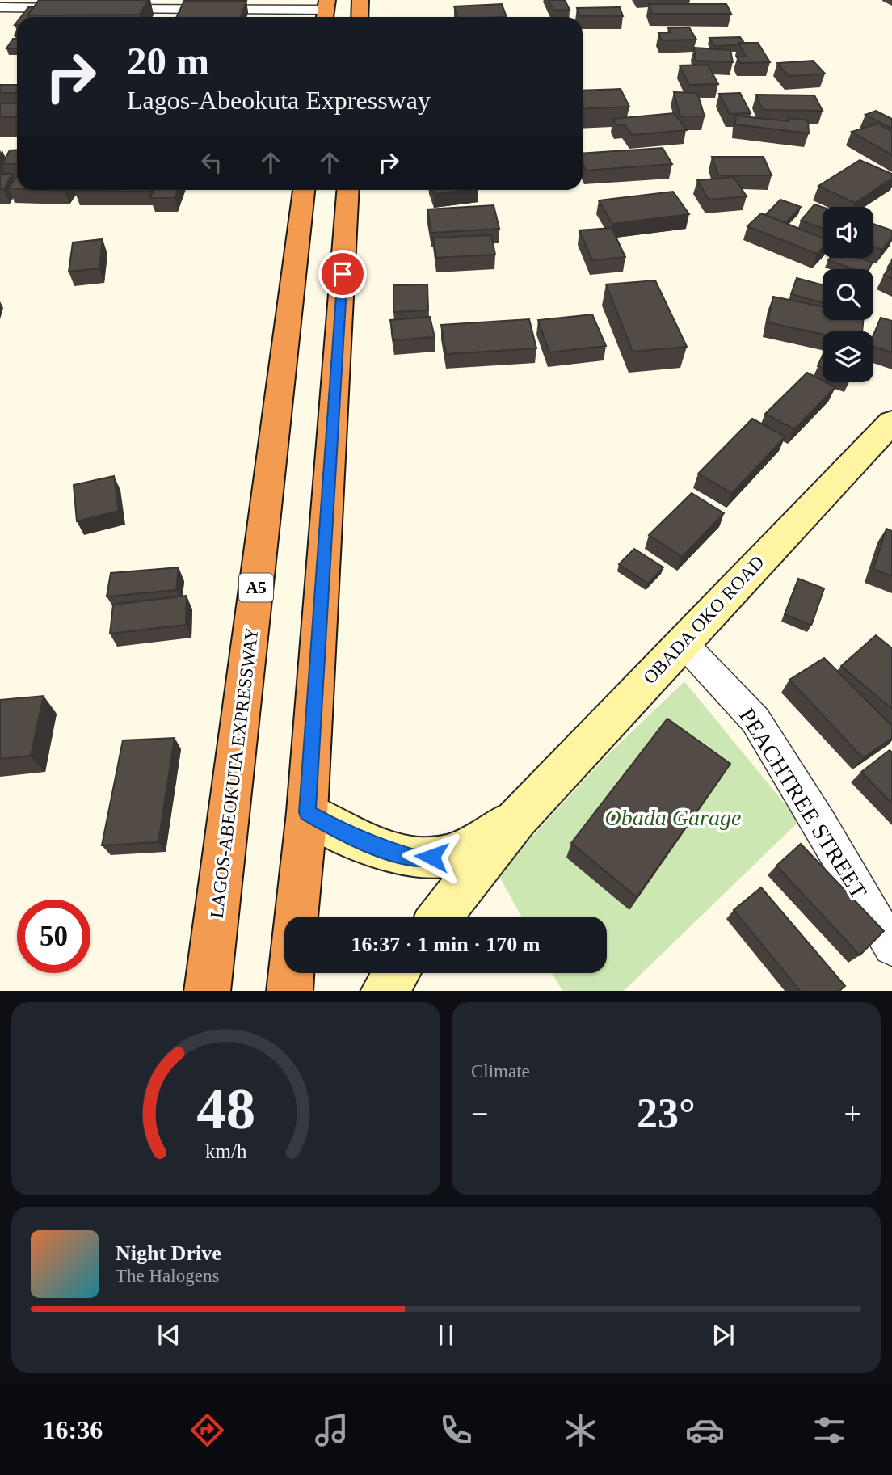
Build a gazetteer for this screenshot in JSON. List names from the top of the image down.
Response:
{
  "streets": {
    "highway": ["A5", "LAGOS-ABEOKUTA EXPRESSWAY"],
    "main road": ["OBADA OKO ROAD"],
    "street": ["PEACHTREE STREET"]
  },
  "crossings": [
    ["OBADA OKO ROAD", "PEACHTREE STREET"]
  ],
  "parks": ["Obada Garage"],
  "page": {
    "turn": ["20 m", "Lagos-Abeokuta Expressway"],
    "limit": "50",
    "trip": "16:37 · 1 min · 170 m",
    "tile": "Climate",
    "heat": ["−", "23°", "+"],
    "song": ["Night Drive", "The Halogens"],
    "tabs": "16:36",
    "gauge": ["48", "km/h"]
  }
}
